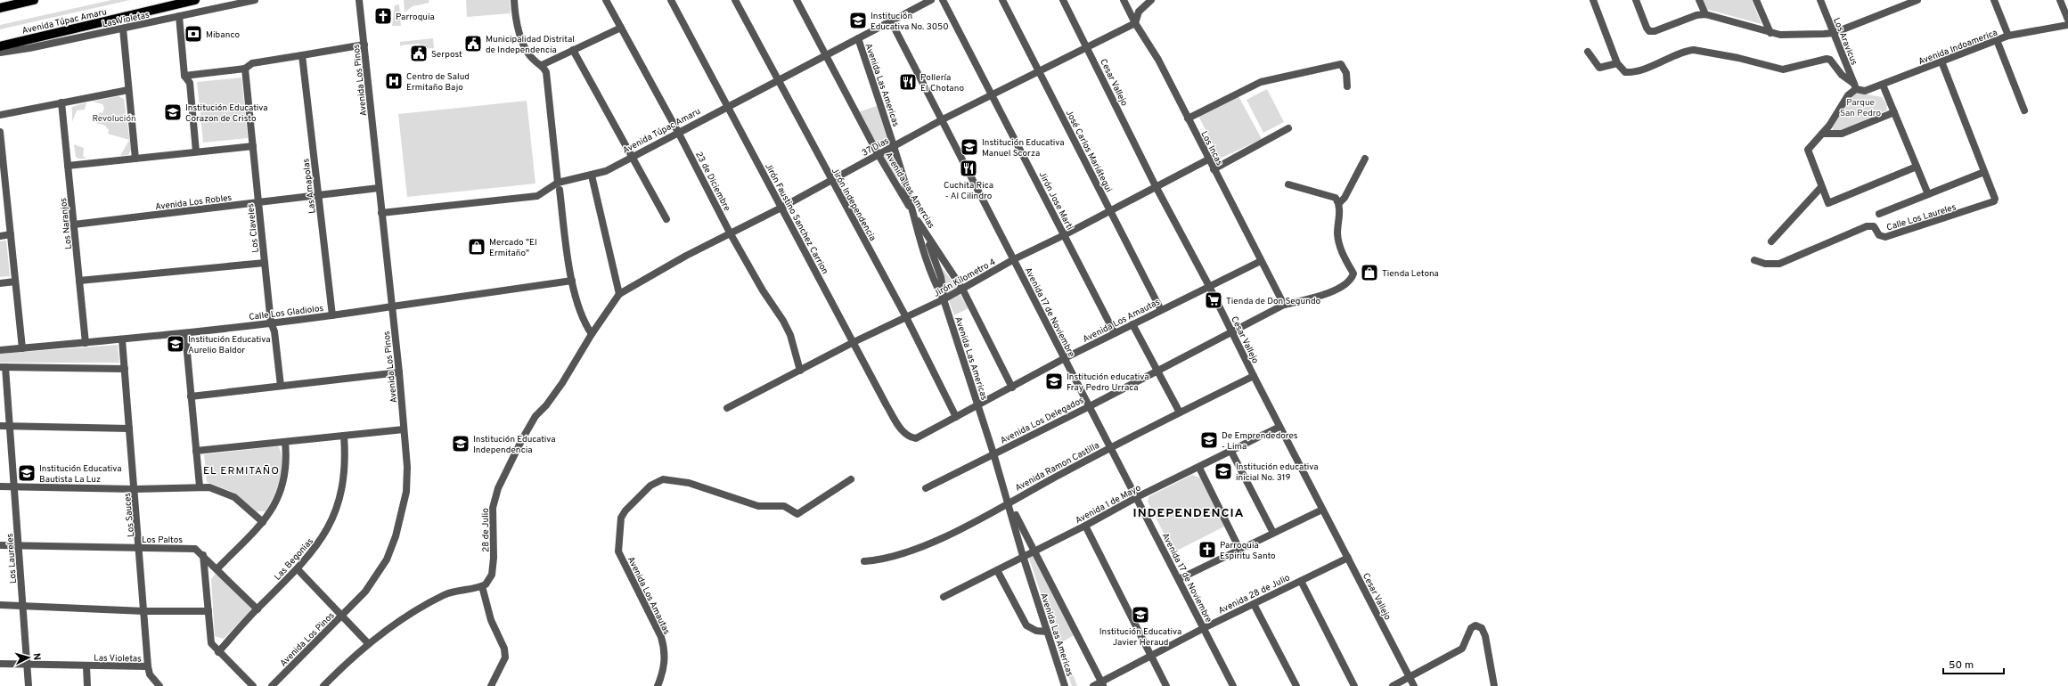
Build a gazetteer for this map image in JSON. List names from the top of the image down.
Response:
{
  "streets": {
    "main road": ["Avenida Túpac Amaru"],
    "street": [
      "Las Violetas",
      "Los Aravicus",
      "Avenida Indoamerica",
      "Avenida Los Pinos",
      "Cesar Vallejo",
      "Avenida Las Americas",
      "37 Dias",
      "Los Incas",
      "José Carlos Mariátegui",
      "23 de Diciembre",
      "Las Amapolas",
      "Avenida Las Amercias",
      "Jirón Jose Marti",
      "Avenida Los Robles",
      "Jirón Independencia",
      "Calle Los Laureles",
      "Jirón Faustino Sanchez Carrion",
      "Los Naranjos",
      "Los Claveles",
      "Jirón Kilometro 4",
      "Calle Los Gladiolos",
      "Avenida 17 de Noviembre",
      "Avenida Los Amautas",
      "Avenida Los Delegados",
      "Avenida Ramon Castilla",
      "Avenida 1 de Mayo",
      "Los Sauces",
      "28 de Julio",
      "Los Paltos",
      "Los Laureles",
      "Las Begonias",
      "Avenida 28 de Julio"
    ]
  },
  "crossings": [
    ["Las Violetas", "Los Sauces"],
    ["Las Violetas", "Los Laureles"],
    ["Avenida Túpac Amaru", "Avenida Los Pinos"],
    ["Avenida Túpac Amaru", "Avenida Las Americas"],
    ["Avenida Túpac Amaru", "23 de Diciembre"],
    ["Avenida Túpac Amaru", "Avenida Las Amercias"],
    ["Avenida Túpac Amaru", "Jirón Independencia"],
    ["Avenida Túpac Amaru", "Jirón Faustino Sanchez Carrion"],
    ["Avenida Túpac Amaru", "Avenida 17 de Noviembre"],
    ["Los Aravicus", "Avenida Indoamerica"],
    ["Avenida Los Pinos", "Avenida Los Robles"],
    ["Avenida Los Pinos", "Calle Los Gladiolos"],
    ["Cesar Vallejo", "37 Dias"],
    ["Cesar Vallejo", "Jirón Kilometro 4"],
    ["Cesar Vallejo", "Avenida Los Amautas"],
    ["Cesar Vallejo", "Avenida Los Delegados"],
    ["Cesar Vallejo", "Avenida Ramon Castilla"],
    ["Cesar Vallejo", "Avenida 1 de Mayo"],
    ["Cesar Vallejo", "Avenida 28 de Julio"],
    ["Avenida Las Americas", "37 Dias"],
    ["Avenida Las Americas", "Avenida Las Amercias"],
    ["Avenida Las Americas", "Jirón Kilometro 4"],
    ["Avenida Las Americas", "Avenida Los Amautas"],
    ["Avenida Las Americas", "Avenida Los Delegados"],
    ["Avenida Las Americas", "Avenida Ramon Castilla"],
    ["Avenida Las Americas", "Avenida 1 de Mayo"],
    ["37 Dias", "Los Incas"],
    ["37 Dias", "José Carlos Mariátegui"],
    ["37 Dias", "23 de Diciembre"],
    ["37 Dias", "Avenida Las Amercias"],
    ["37 Dias", "Jirón Jose Marti"],
    ["37 Dias", "Jirón Independencia"],
    ["37 Dias", "Jirón Faustino Sanchez Carrion"],
    ["37 Dias", "Avenida 17 de Noviembre"],
    ["37 Dias", "28 de Julio"],
    ["Los Incas", "Jirón Kilometro 4"],
    ["Los Incas", "Avenida Los Amautas"],
    ["Los Incas", "Avenida Los Delegados"],
    ["José Carlos Mariátegui", "Jirón Kilometro 4"],
    ["José Carlos Mariátegui", "Avenida Los Amautas"],
    ["23 de Diciembre", "Jirón Kilometro 4"],
    ["Las Amapolas", "Avenida Los Robles"],
    ["Las Amapolas", "Calle Los Gladiolos"],
    ["Avenida Las Amercias", "Jirón Kilometro 4"],
    ["Avenida Las Amercias", "Avenida Los Amautas"],
    ["Jirón Jose Marti", "Jirón Kilometro 4"],
    ["Jirón Jose Marti", "Avenida Los Amautas"],
    ["Avenida Los Robles", "Los Naranjos"],
    ["Avenida Los Robles", "Los Claveles"],
    ["Jirón Independencia", "Jirón Kilometro 4"],
    ["Jirón Independencia", "Avenida Los Amautas"],
    ["Jirón Faustino Sanchez Carrion", "Jirón Kilometro 4"],
    ["Jirón Faustino Sanchez Carrion", "Avenida Los Amautas"],
    ["Los Naranjos", "Calle Los Gladiolos"],
    ["Los Claveles", "Calle Los Gladiolos"],
    ["Jirón Kilometro 4", "Avenida 17 de Noviembre"],
    ["Calle Los Gladiolos", "Los Sauces"],
    ["Avenida 17 de Noviembre", "Avenida Los Amautas"],
    ["Avenida 17 de Noviembre", "Avenida Los Delegados"],
    ["Avenida 17 de Noviembre", "Avenida Ramon Castilla"],
    ["Avenida 17 de Noviembre", "Avenida 1 de Mayo"],
    ["Avenida 17 de Noviembre", "Avenida 28 de Julio"],
    ["Los Sauces", "Los Paltos"],
    ["Los Paltos", "Los Laureles"],
    ["Los Paltos", "Las Begonias"]
  ],
  "districts": ["EL ERMITAÑO", "INDEPENDENCIA"],
  "parks": ["Parque San Pedro", "Revolución"],
  "places": {
    "church": ["Parroquia", "Parroquia Espiritu Santo"],
    "school or university": [
      "Institución Educativa No. 3050",
      "Institución Educativa Corazon de Cristo",
      "Institución Educativa Manuel Scorza",
      "Institución Educativa Aurelio Baldor",
      "Institución educativa Fray Pedro Urraca",
      "De Emprendedores - Lima",
      "Institución Educativa Independencia",
      "Institución educativa inicial No. 319",
      "Institución Educativa Bautista La Luz",
      "Institución Educativa Javier Heraud"
    ],
    "bank": ["Mibanco"],
    "public building": ["Municipalidad Distrital de Independencia", "Serpost"],
    "hospital": ["Centro de Salud Ermitaño Bajo"],
    "restaurant": ["Pollería El Chotano", "Cuchita Rica - Al Cilindro"],
    "shop": ["Mercado \"El Ermitaño\"", "Tienda Letona"],
    "supermarket": ["Tienda de Don Segundo"]
  },
  "scale_bar": "50 m",
  "north": "right"
}
